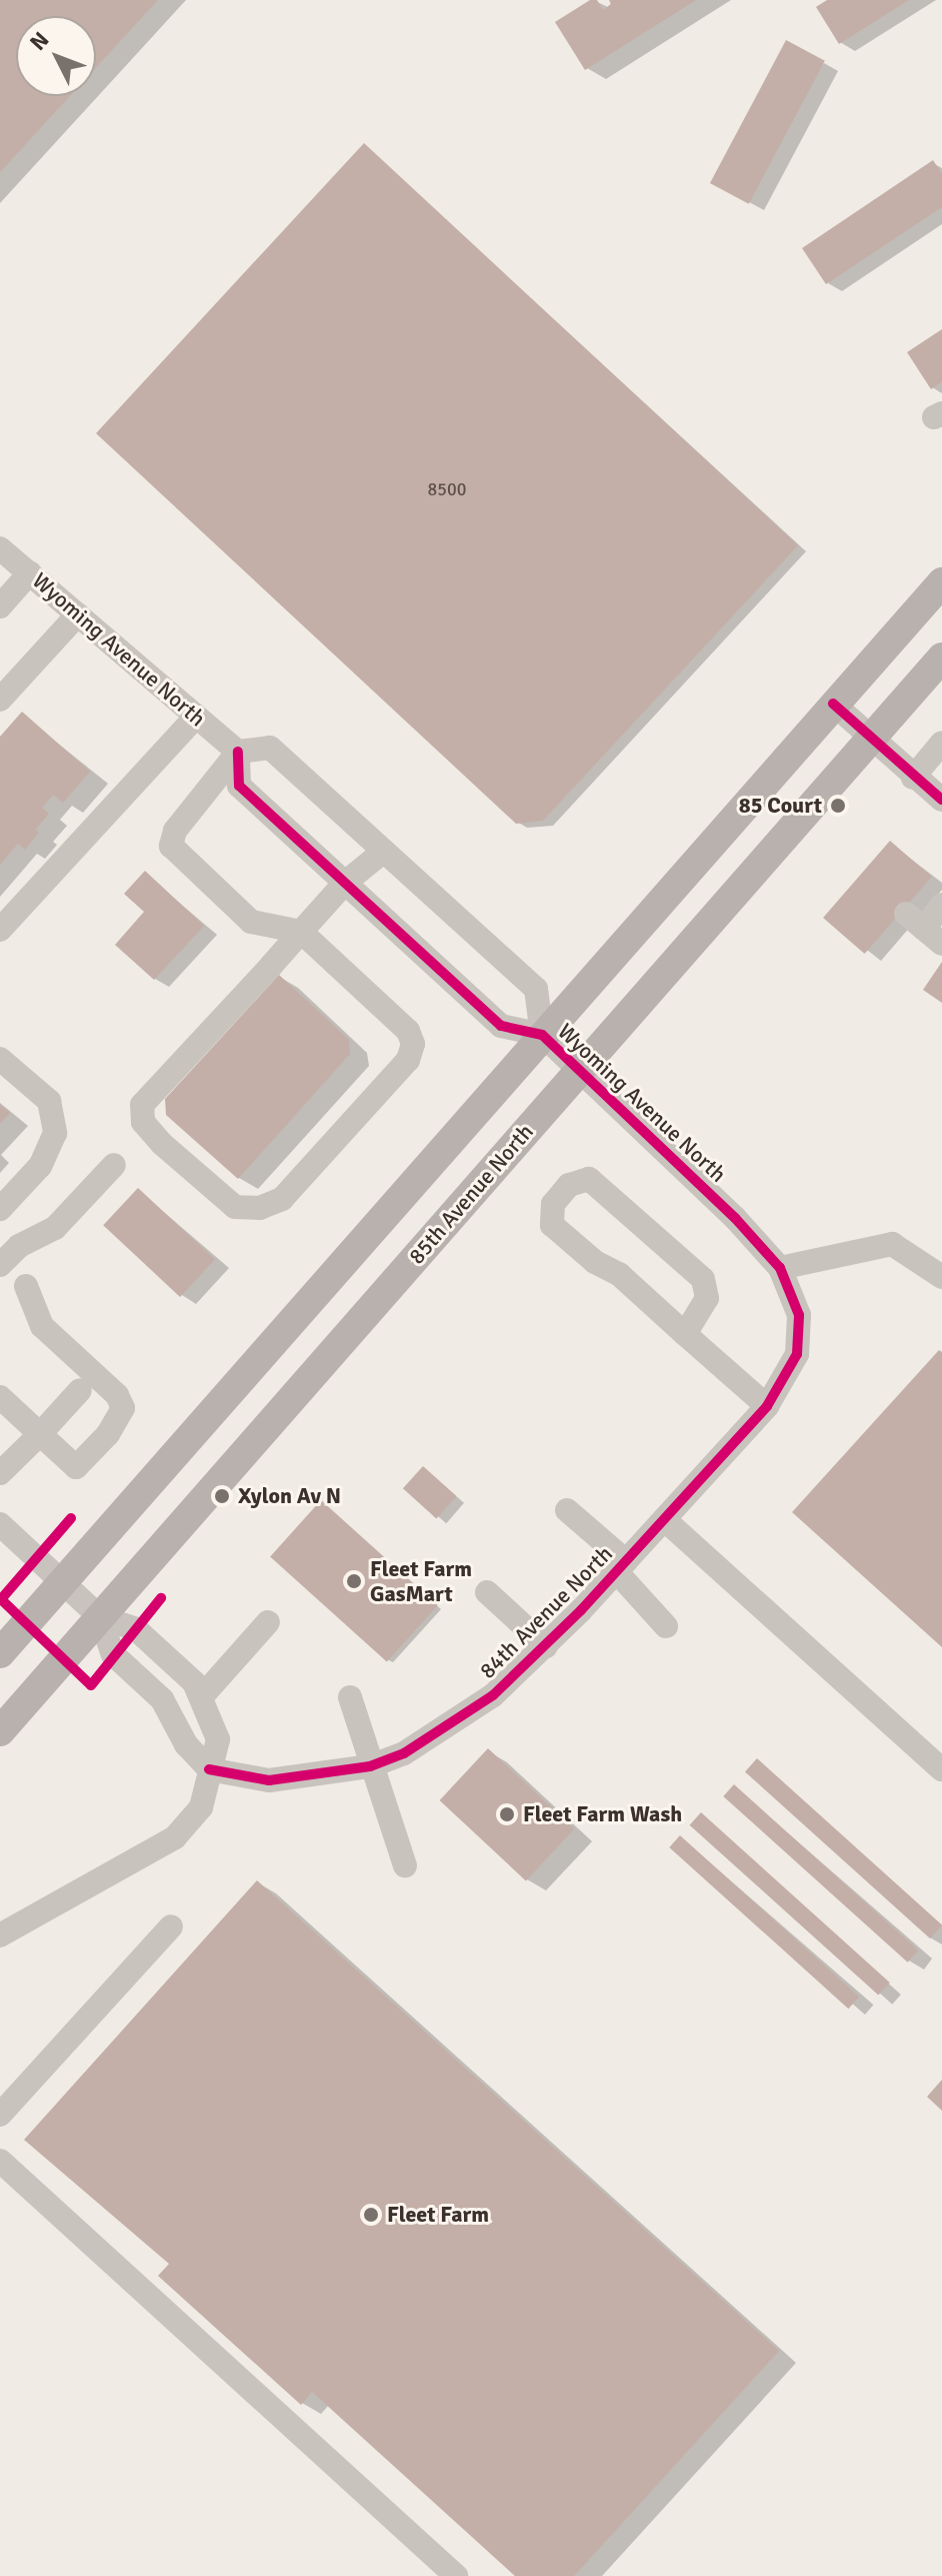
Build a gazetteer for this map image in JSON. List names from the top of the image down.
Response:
{
  "streets": {
    "main road": ["85th Avenue North"],
    "street": ["Wyoming Avenue North", "84th Avenue North"]
  },
  "crossings": [
    ["Wyoming Avenue North", "85th Avenue North"],
    ["Wyoming Avenue North", "84th Avenue North"]
  ],
  "places": [
    "85 Court",
    "Xylon Av N",
    "Fleet Farm GasMart",
    "Fleet Farm Wash",
    "Fleet Farm"
  ],
  "house_numbers": ["8500"],
  "north": "top left"
}
